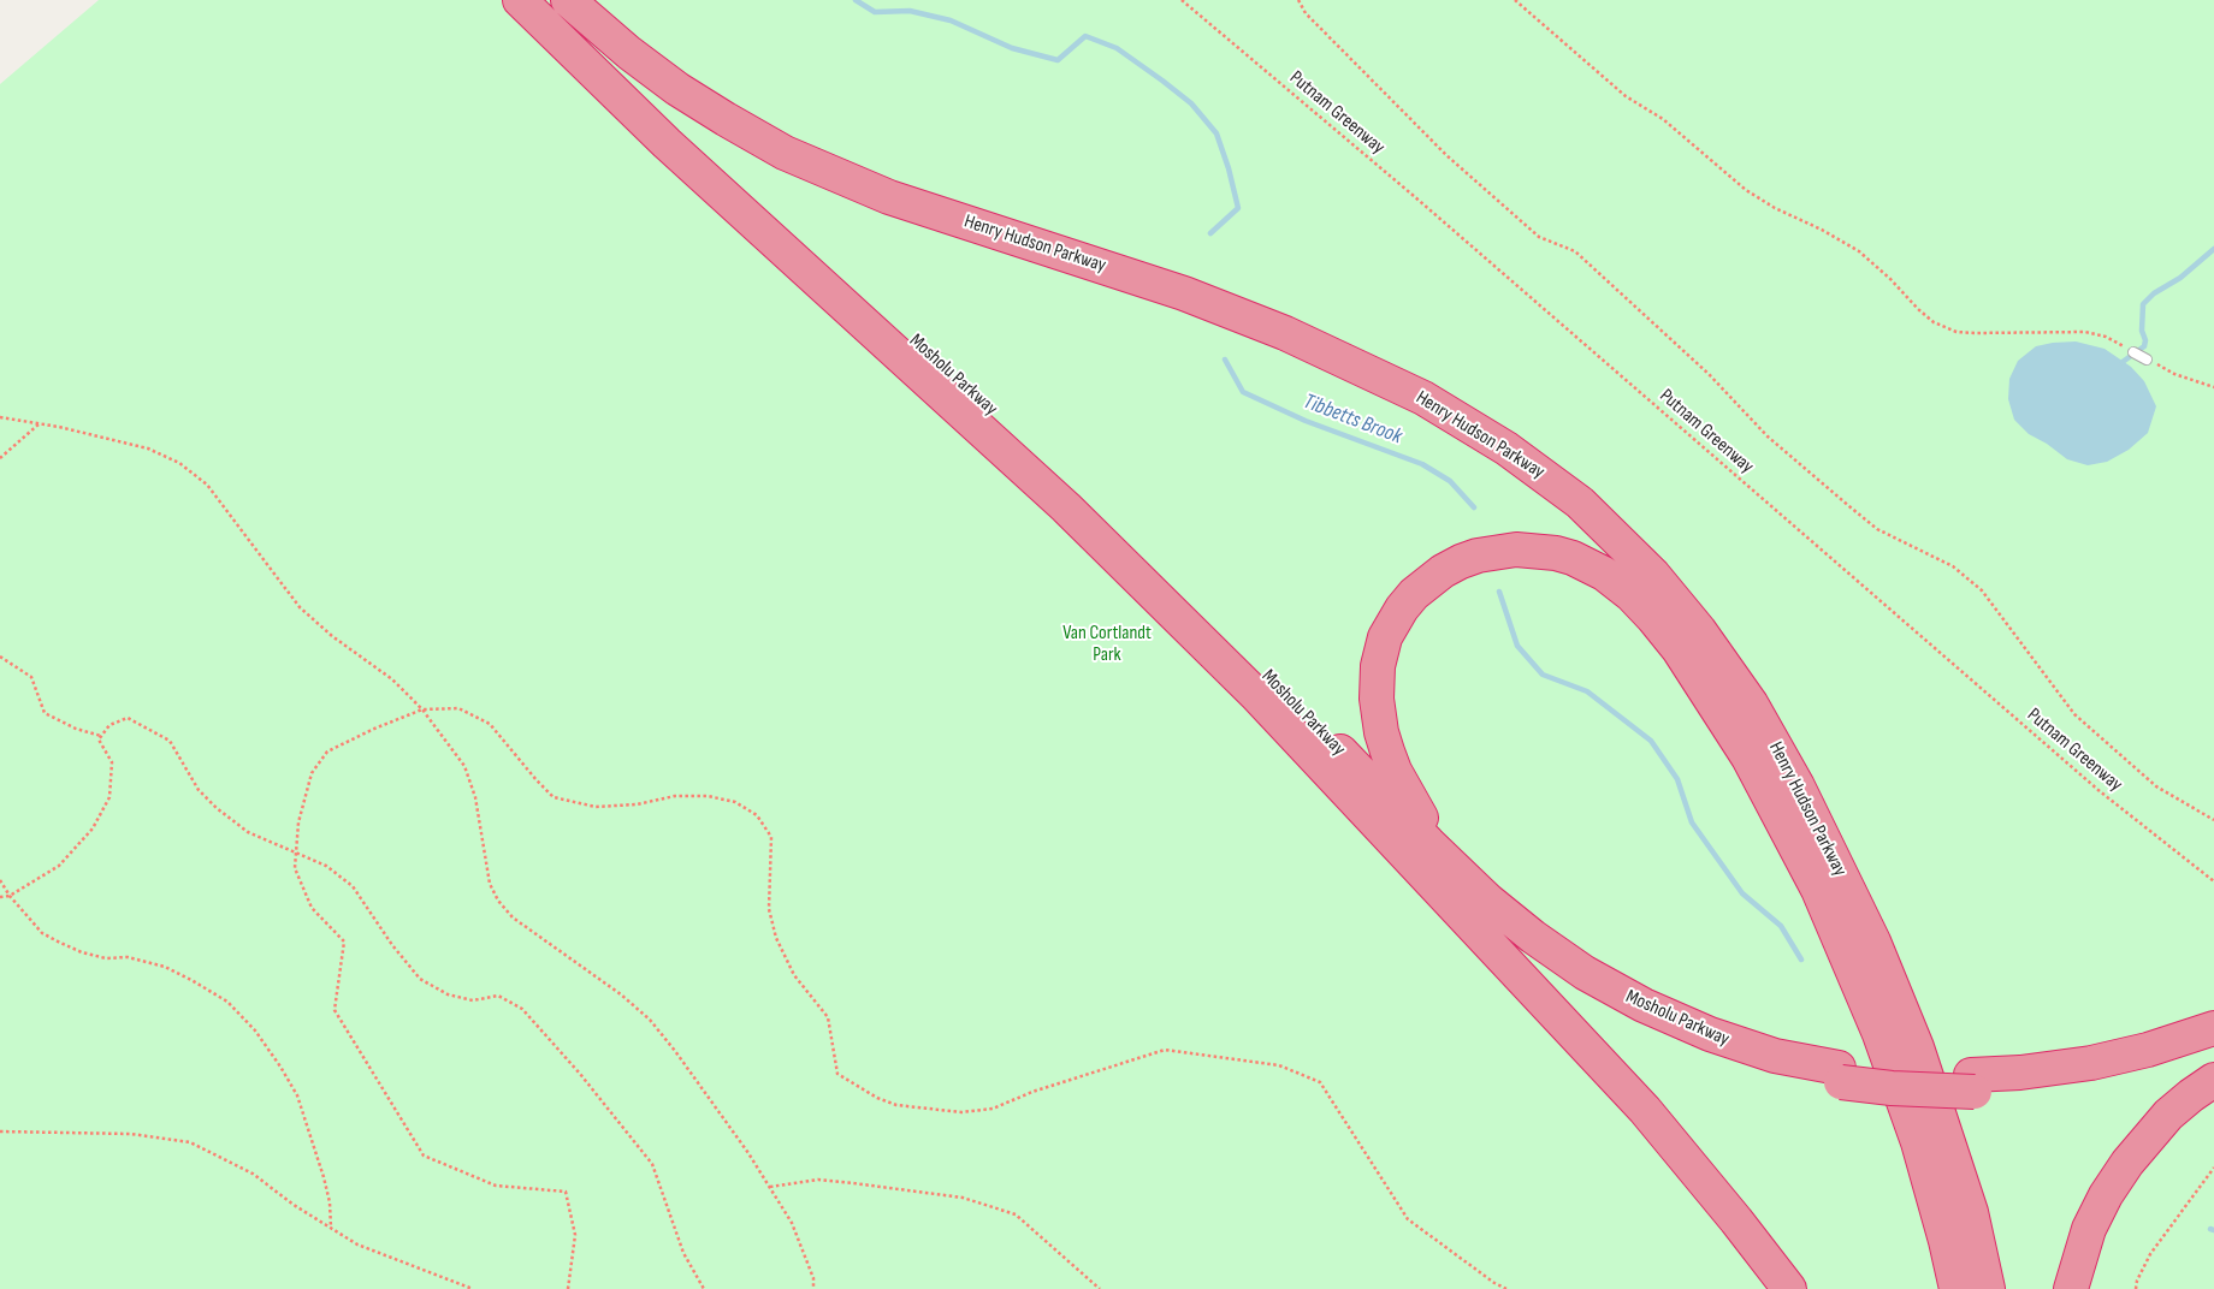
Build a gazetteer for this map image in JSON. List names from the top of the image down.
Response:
{
  "streets": {
    "highway": ["Henry Hudson Parkway", "Mosholu Parkway"],
    "path": ["Putnam Greenway"]
  },
  "water": ["Tibbetts Brook"],
  "parks": ["Van Cortlandt Park"]
}
